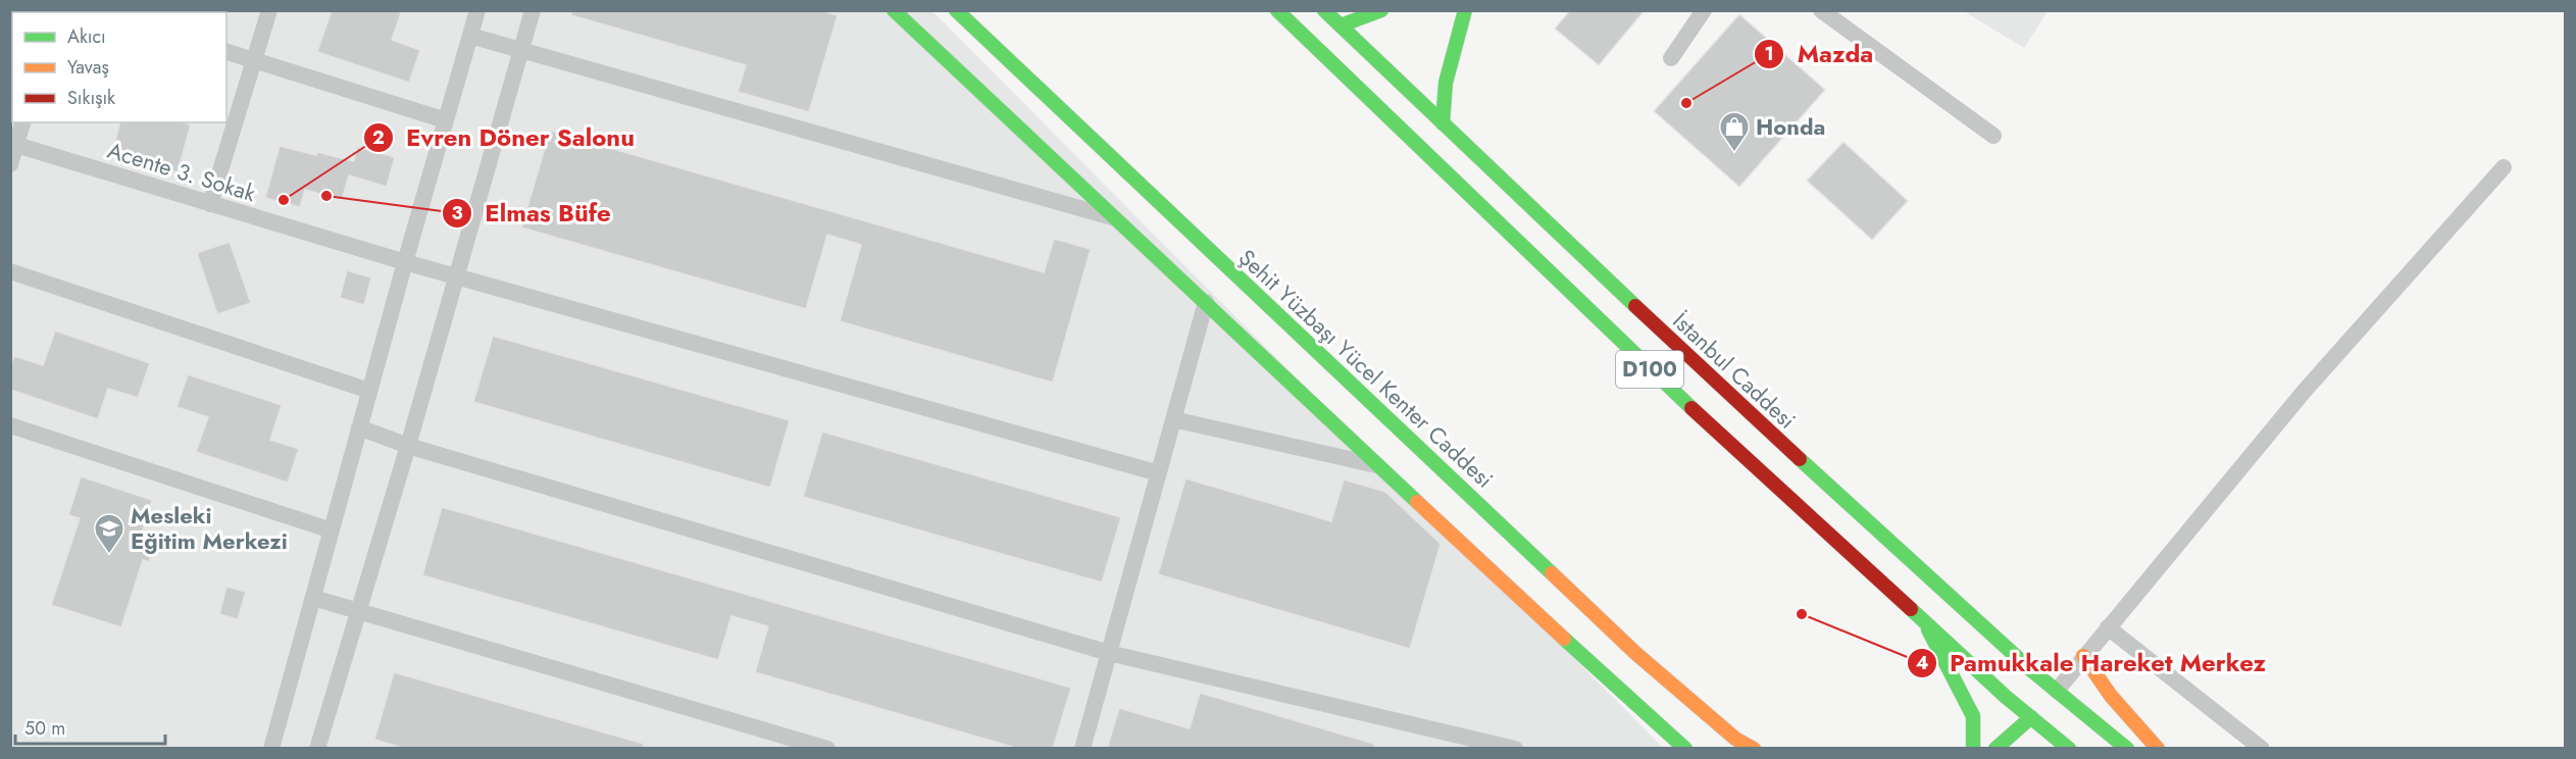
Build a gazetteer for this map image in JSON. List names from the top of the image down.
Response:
{
  "streets": {
    "main road": ["Şehit Yüzbaşı Yücel Kenter Caddesi", "D100", "İstanbul Caddesi"],
    "street": ["Acente 3. Sokak"]
  },
  "places": {
    "other": [
      "Mazda",
      "Elmas Büfe",
      "Evren Döner Salonu",
      "Pamukkale Hareket Merkez"
    ],
    "shop": ["Honda"],
    "school or university": ["Mesleki Eğitim Merkezi"]
  },
  "legend": ["Akıcı", "Yavaş", "Sıkışık"],
  "scale_bar": "50 m"
}
